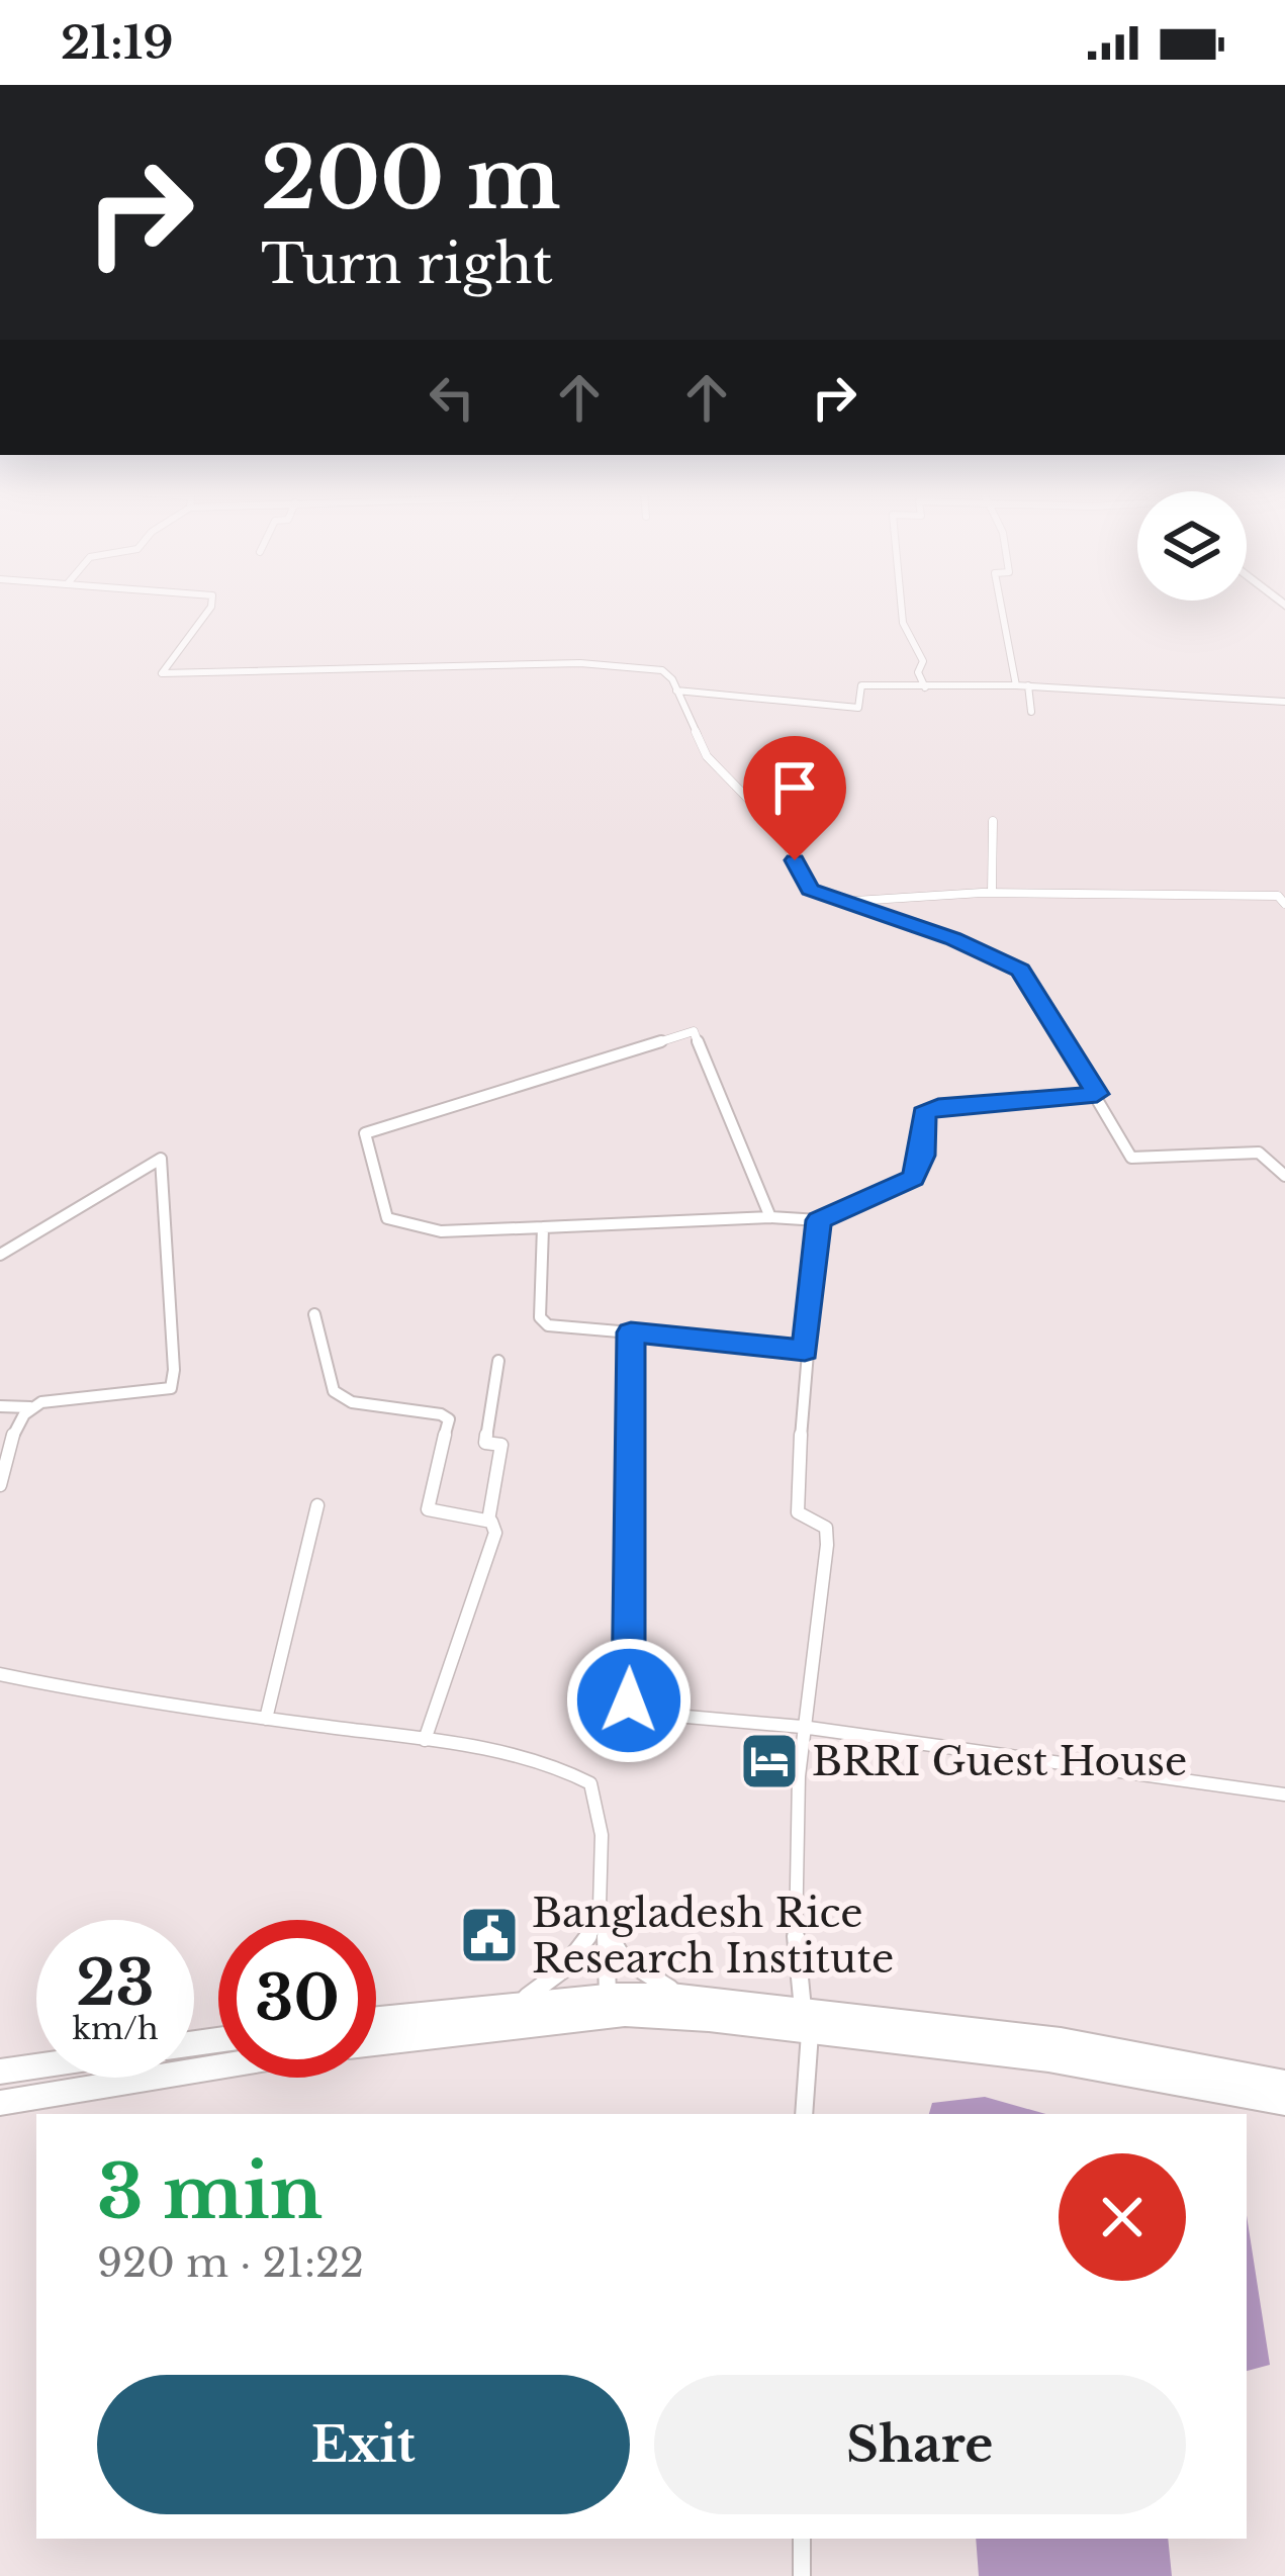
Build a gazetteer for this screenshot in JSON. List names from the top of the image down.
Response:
{
  "places": {
    "hotel": ["BRRI Guest House"],
    "public building": ["Bangladesh Rice Research Institute"]
  },
  "page": {
    "status": "21:19",
    "turn": ["200 m", "Turn right"],
    "speed": "23 km/h",
    "limit": "30",
    "heading": ["3 min", "920 m · 21:22"],
    "buttons": ["Exit", "Share"]
  }
}
